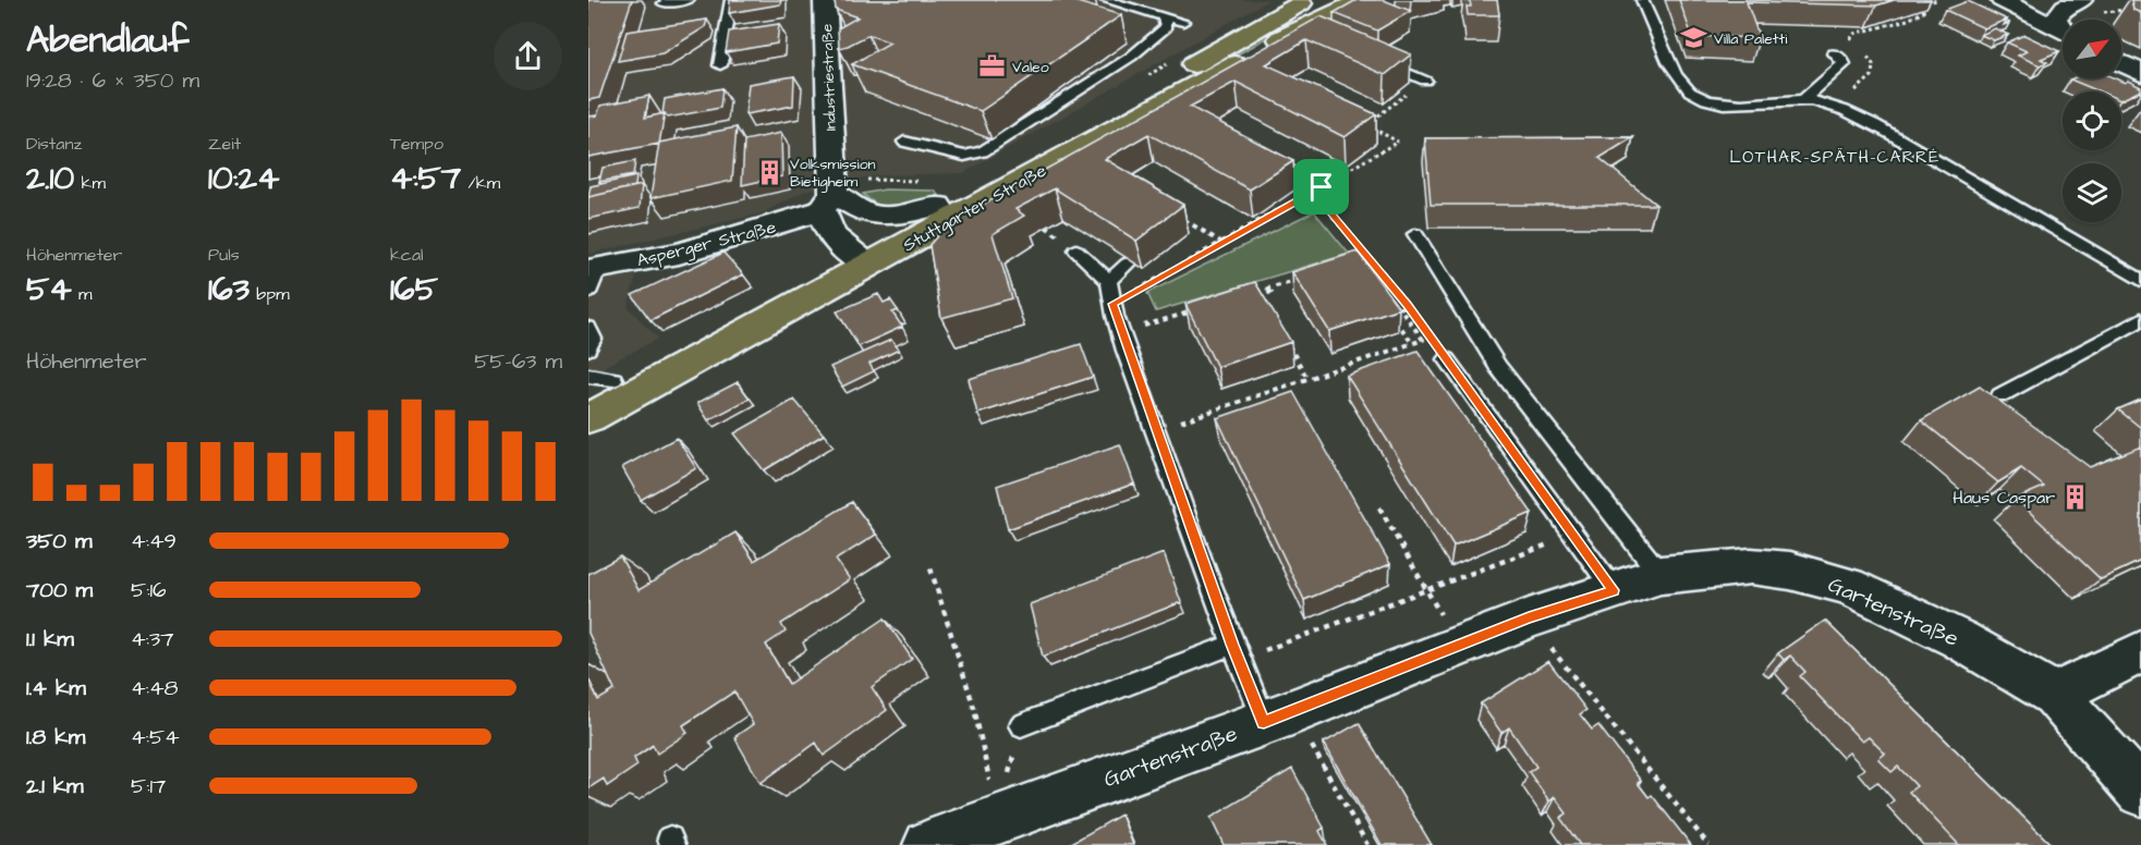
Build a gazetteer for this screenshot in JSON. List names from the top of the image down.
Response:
{
  "streets": {
    "main road": ["Stuttgarter Straße"],
    "street": ["Industriestraße", "Asperger Straße", "Gartenstraße"]
  },
  "crossings": [
    ["Industriestraße", "Stuttgarter Straße"],
    ["Industriestraße", "Asperger Straße"]
  ],
  "districts": ["LOTHAR-SPÄTH-CARRÉ"],
  "places": {
    "school or university": ["Villa Paletti"],
    "office": ["Valeo"],
    "building": ["Volksmission Bietigheim", "Haus Caspar"]
  },
  "north": "top right",
  "page": {
    "heading": ["Abendlauf", "19:28 · 6 × 350 m"],
    "stats": [
      ["Distanz", "2.10 km"],
      ["Zeit", "10:24"],
      ["Tempo", "4:57 /km"],
      ["Höhenmeter", "54 m"],
      ["Puls", "163 bpm"],
      ["kcal", "165"]
    ],
    "chart": ["Höhenmeter", "55–63 m"],
    "list": [
      {
        "name": "350 m",
        "note": "4:49"
      },
      {
        "name": "700 m",
        "note": "5:16"
      },
      {
        "name": "1.1 km",
        "note": "4:37"
      },
      {
        "name": "1.4 km",
        "note": "4:48"
      },
      {
        "name": "1.8 km",
        "note": "4:54"
      },
      {
        "name": "2.1 km",
        "note": "5:17"
      }
    ]
  }
}
